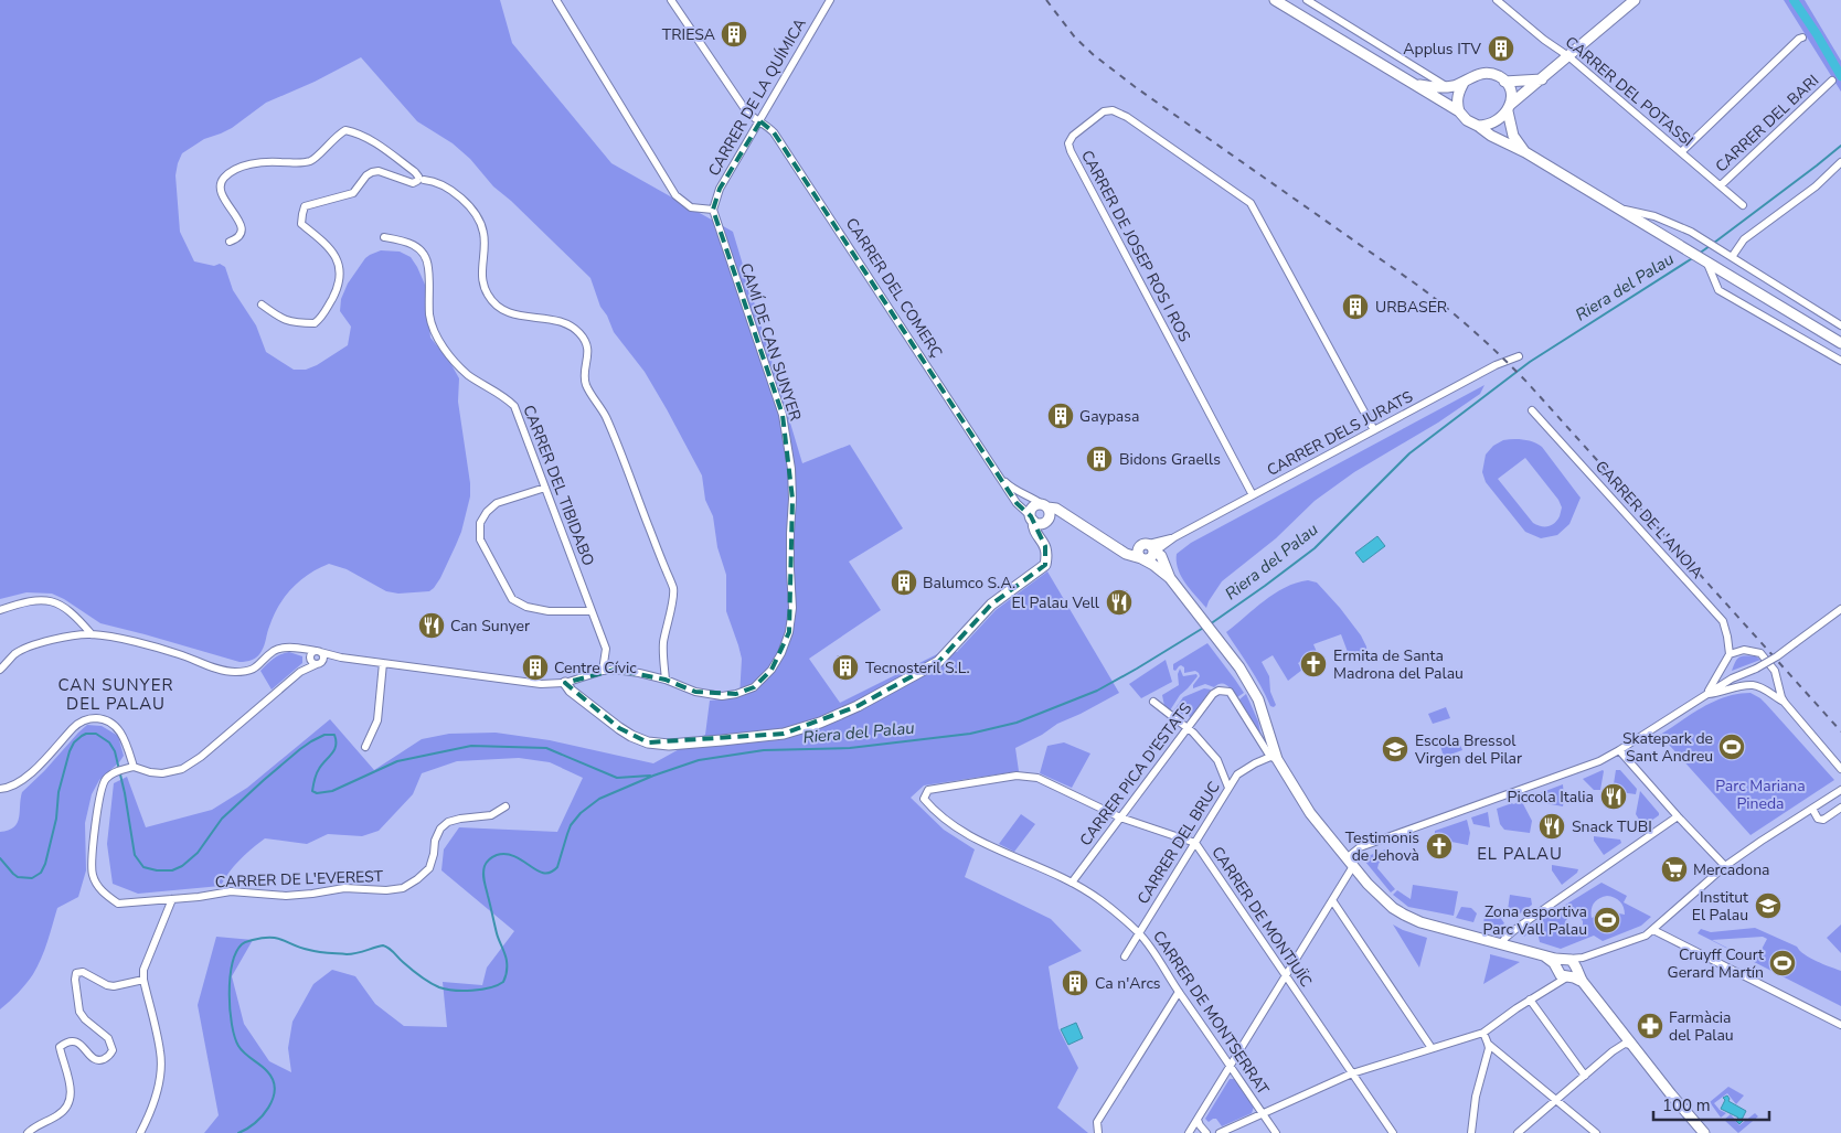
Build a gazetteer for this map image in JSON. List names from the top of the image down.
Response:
{
  "streets": {
    "street": [
      "CARRER DEL POTASSI",
      "CARRER DE LA QUÍMICA",
      "CARRER DEL BARI",
      "CARRER DE JOSEP ROS I ROS",
      "CARRER DEL COMERÇ",
      "CAMÍ DE CAN SUNYER",
      "CARRER DELS JURATS",
      "CARRER DEL TIBIDABO",
      "CARRER DE L'ANOIA",
      "CARRER PICA D'ESTATS",
      "CARRER DEL BRUC",
      "CARRER DE L'EVEREST",
      "CARRER DE MONTJUÏC",
      "CARRER DE MONTSERRAT"
    ]
  },
  "crossings": [
    ["CARRER DEL POTASSI", "CARRER DEL BARI"],
    ["CARRER DE LA QUÍMICA", "CARRER DEL COMERÇ"],
    ["CARRER DE LA QUÍMICA", "CAMÍ DE CAN SUNYER"],
    ["CARRER DE JOSEP ROS I ROS", "CARRER DELS JURATS"],
    ["CARRER PICA D'ESTATS", "CARRER DEL BRUC"],
    ["CARRER PICA D'ESTATS", "CARRER DE MONTJUÏC"],
    ["CARRER PICA D'ESTATS", "CARRER DE MONTSERRAT"],
    ["CARRER DEL BRUC", "CARRER DE MONTJUÏC"],
    ["CARRER DEL BRUC", "CARRER DE MONTSERRAT"],
    ["CARRER DE MONTJUÏC", "CARRER DE MONTSERRAT"]
  ],
  "districts": ["CAN SUNYER DEL PALAU", "EL PALAU"],
  "water": ["Riera del Palau"],
  "parks": ["Parc Mariana Pineda"],
  "places": {
    "building": [
      "TRIESA",
      "Applus ITV",
      "URBASER",
      "Gaypasa",
      "Bidons Graells",
      "Balumco S.A.",
      "Centre Cívic",
      "Tecnosteril S.L.",
      "Ca n'Arcs"
    ],
    "restaurant": [
      "El Palau Vell",
      "Can Sunyer",
      "Piccola Italia",
      "Snack TUBI"
    ],
    "church": ["Ermita de Santa Madrona del Palau", "Testimonis de Jehovà"],
    "sports": ["Skatepark de Sant Andreu", "Zona esportiva Parc Vall Palau", "Cruyff Court Gerard Martín"],
    "school or university": ["Escola Bressol Virgen del Pilar", "Institut El Palau"],
    "supermarket": ["Mercadona"],
    "pharmacy": ["Farmàcia del Palau"]
  },
  "scale_bar": "100 m"
}
